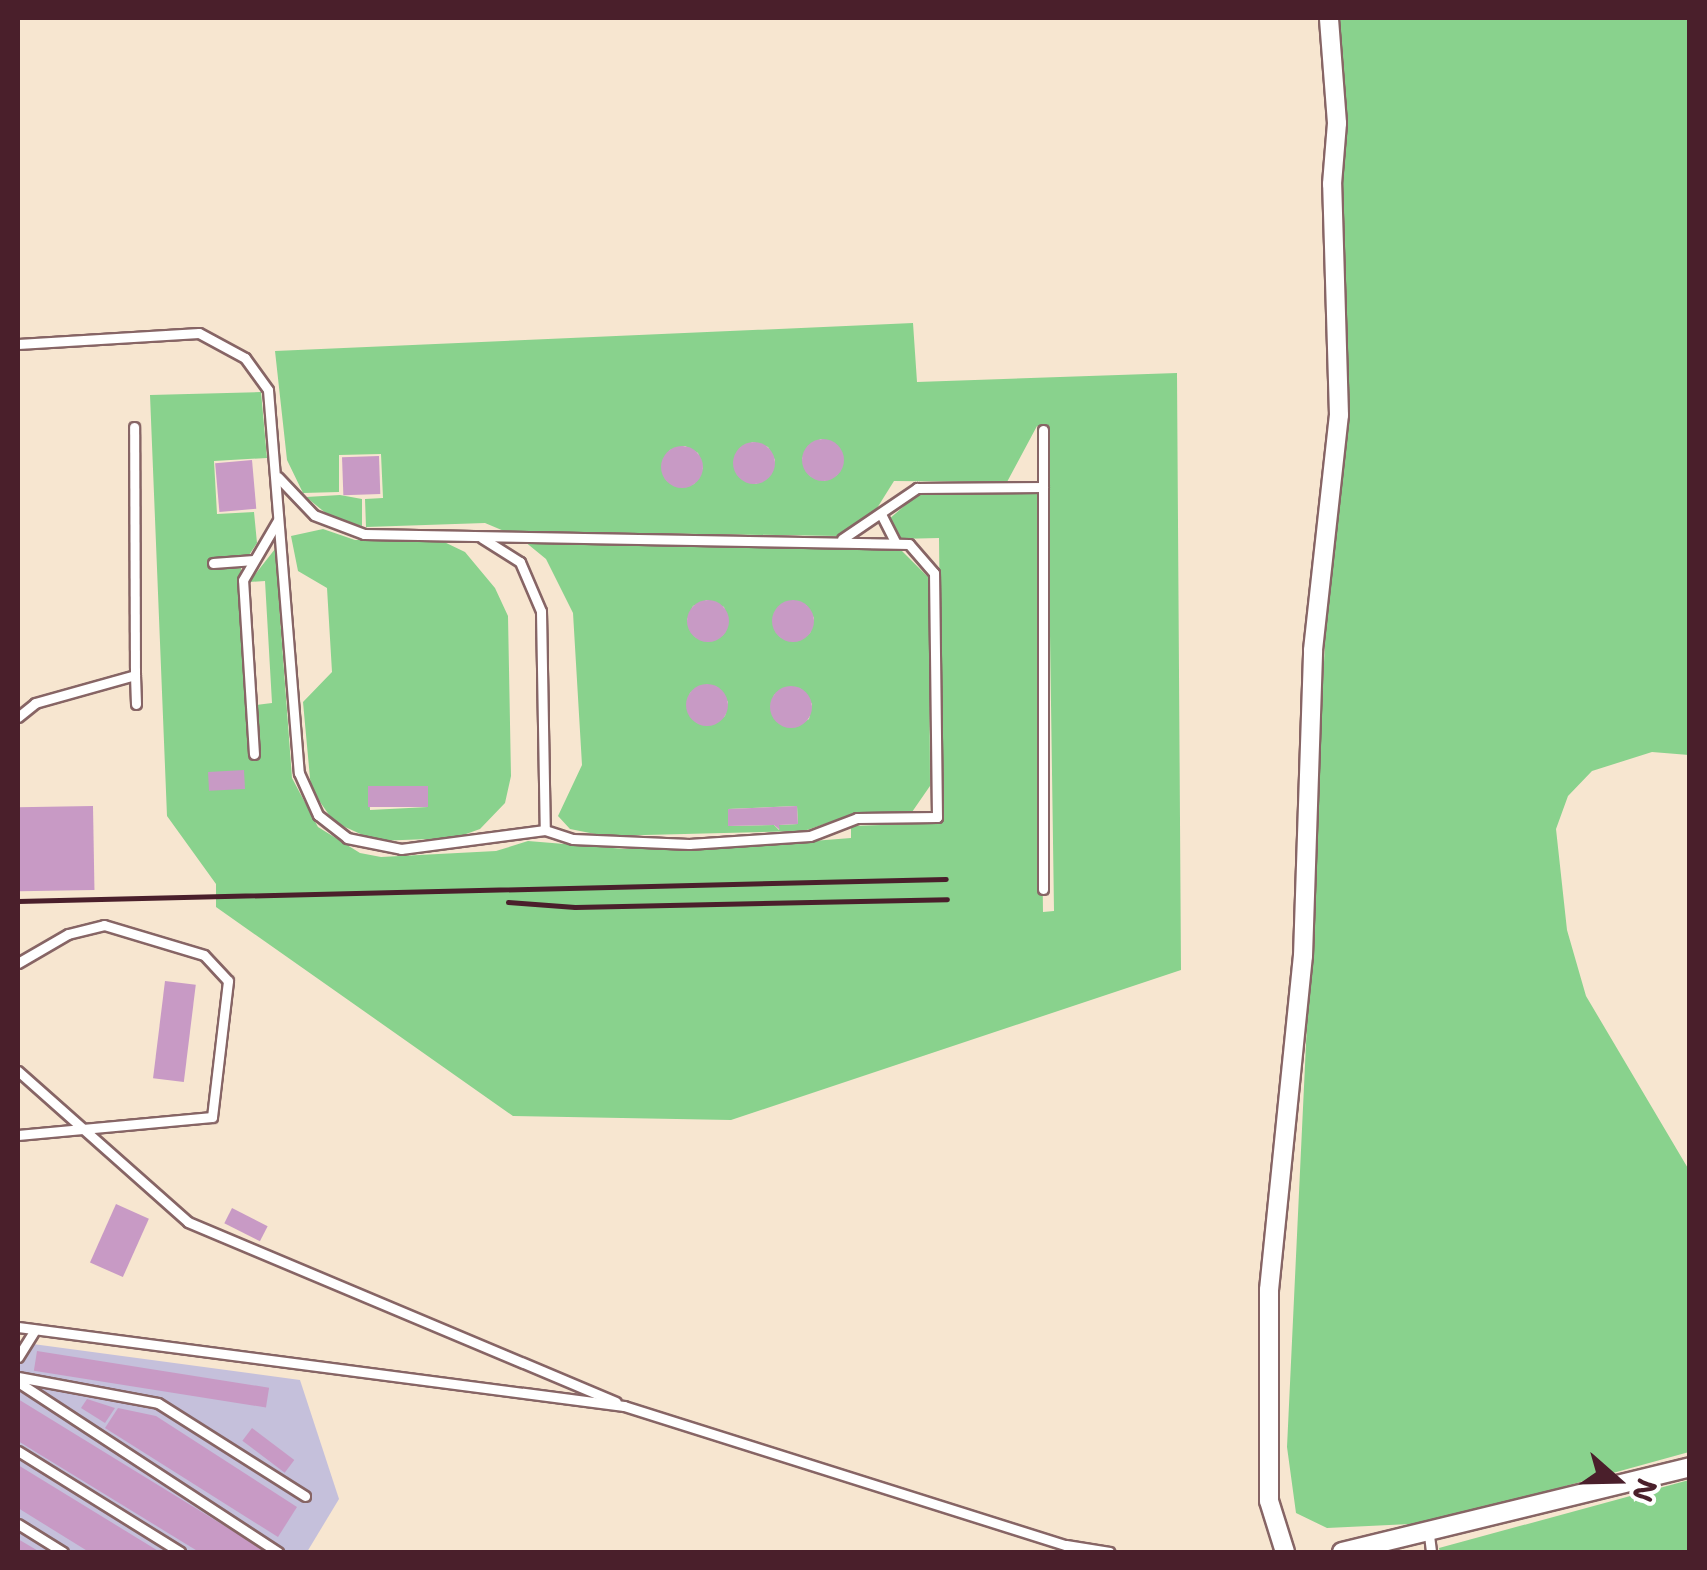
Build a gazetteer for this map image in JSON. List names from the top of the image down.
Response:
{
  "north": "right"
}
